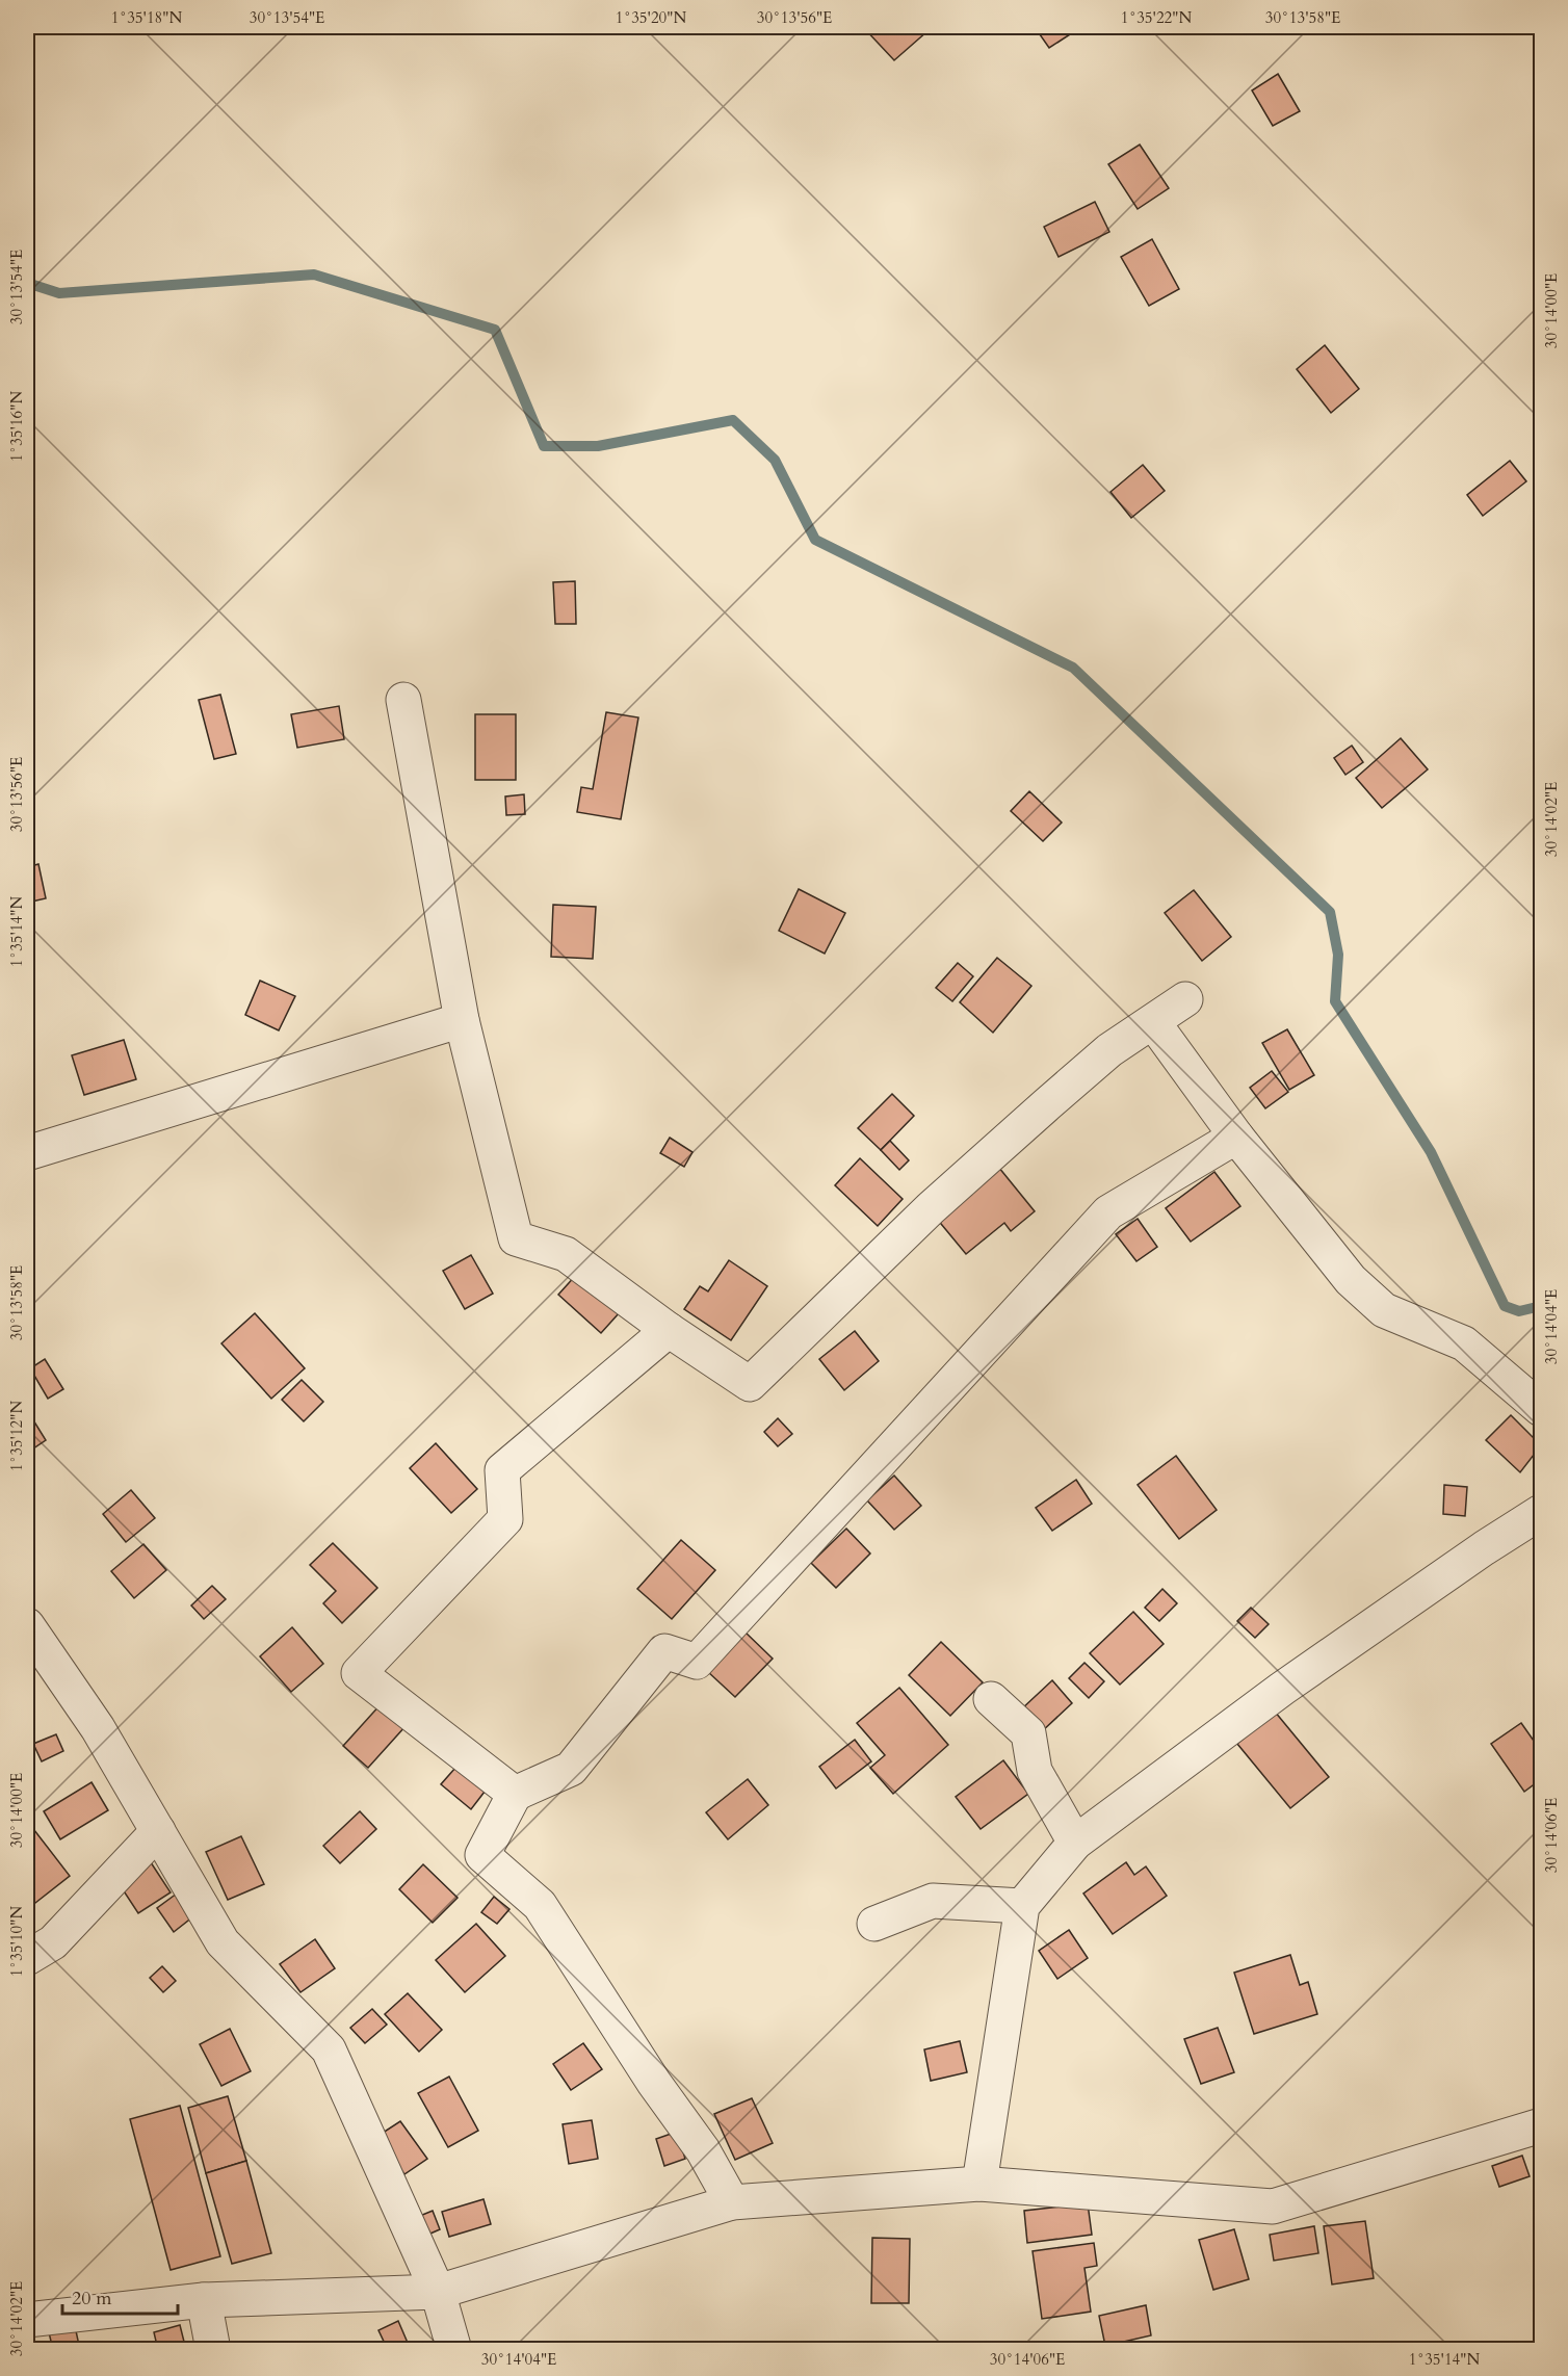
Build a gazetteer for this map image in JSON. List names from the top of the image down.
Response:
{
  "scale_bar": "20 m",
  "coordinates": [
    "1°35'18\"N",
    "30°13'54\"E",
    "1°35'20\"N",
    "30°13'56\"E",
    "1°35'22\"N",
    "30°13'58\"E",
    "30°14'00\"E",
    "1°35'16\"N",
    "30°14'02\"E",
    "1°35'14\"N",
    "30°14'04\"E",
    "1°35'12\"N",
    "30°14'06\"E",
    "1°35'10\"N"
  ]
}
